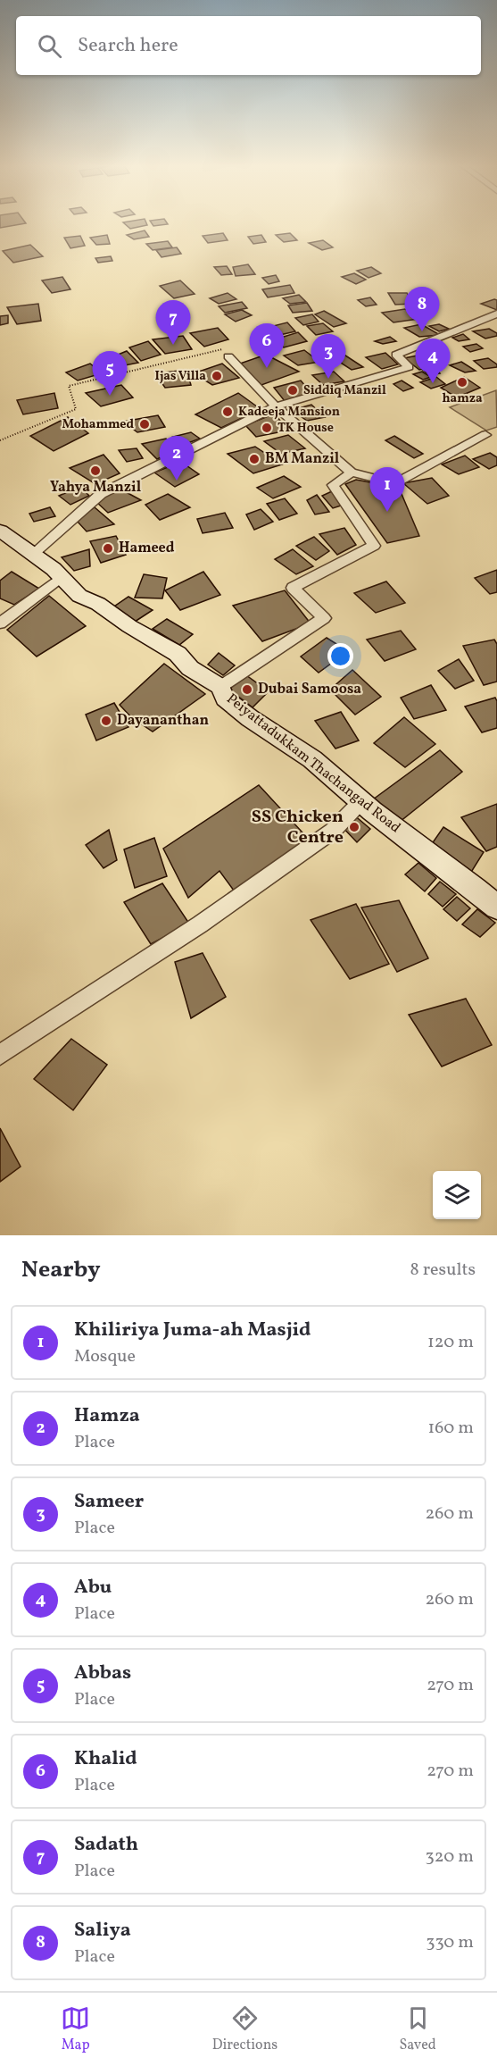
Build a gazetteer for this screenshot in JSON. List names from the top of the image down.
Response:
{
  "streets": {
    "main road": ["Peiyattadukkam Thachangad Road"]
  },
  "places": [
    "Ijas Villa",
    "hamza",
    "Siddiq Manzil",
    "Kadeeja Mansion",
    "Mohammed",
    "TK House",
    "BM Manzil",
    "Yahya Manzil",
    "Hameed",
    "Dubai Samoosa",
    "Dayananthan",
    "SS Chicken Centre"
  ],
  "page": {
    "search": "Search here",
    "pins": [
      "8",
      "7",
      "6",
      "3",
      "4",
      "5",
      "2",
      "1"
    ],
    "heading": ["Nearby", "8 results"],
    "list": [
      {
        "mark": "1",
        "name": "Khiliriya Juma-ah Masjid",
        "note": "Mosque",
        "value": "120 m"
      },
      {
        "mark": "2",
        "name": "Hamza",
        "note": "Place",
        "value": "160 m"
      },
      {
        "mark": "3",
        "name": "Sameer",
        "note": "Place",
        "value": "260 m"
      },
      {
        "mark": "4",
        "name": "Abu",
        "note": "Place",
        "value": "260 m"
      },
      {
        "mark": "5",
        "name": "Abbas",
        "note": "Place",
        "value": "270 m"
      },
      {
        "mark": "6",
        "name": "Khalid",
        "note": "Place",
        "value": "270 m"
      },
      {
        "mark": "7",
        "name": "Sadath",
        "note": "Place",
        "value": "320 m"
      },
      {
        "mark": "8",
        "name": "Saliya",
        "note": "Place",
        "value": "330 m"
      }
    ],
    "nav": ["Map", "Directions", "Saved"]
  }
}
